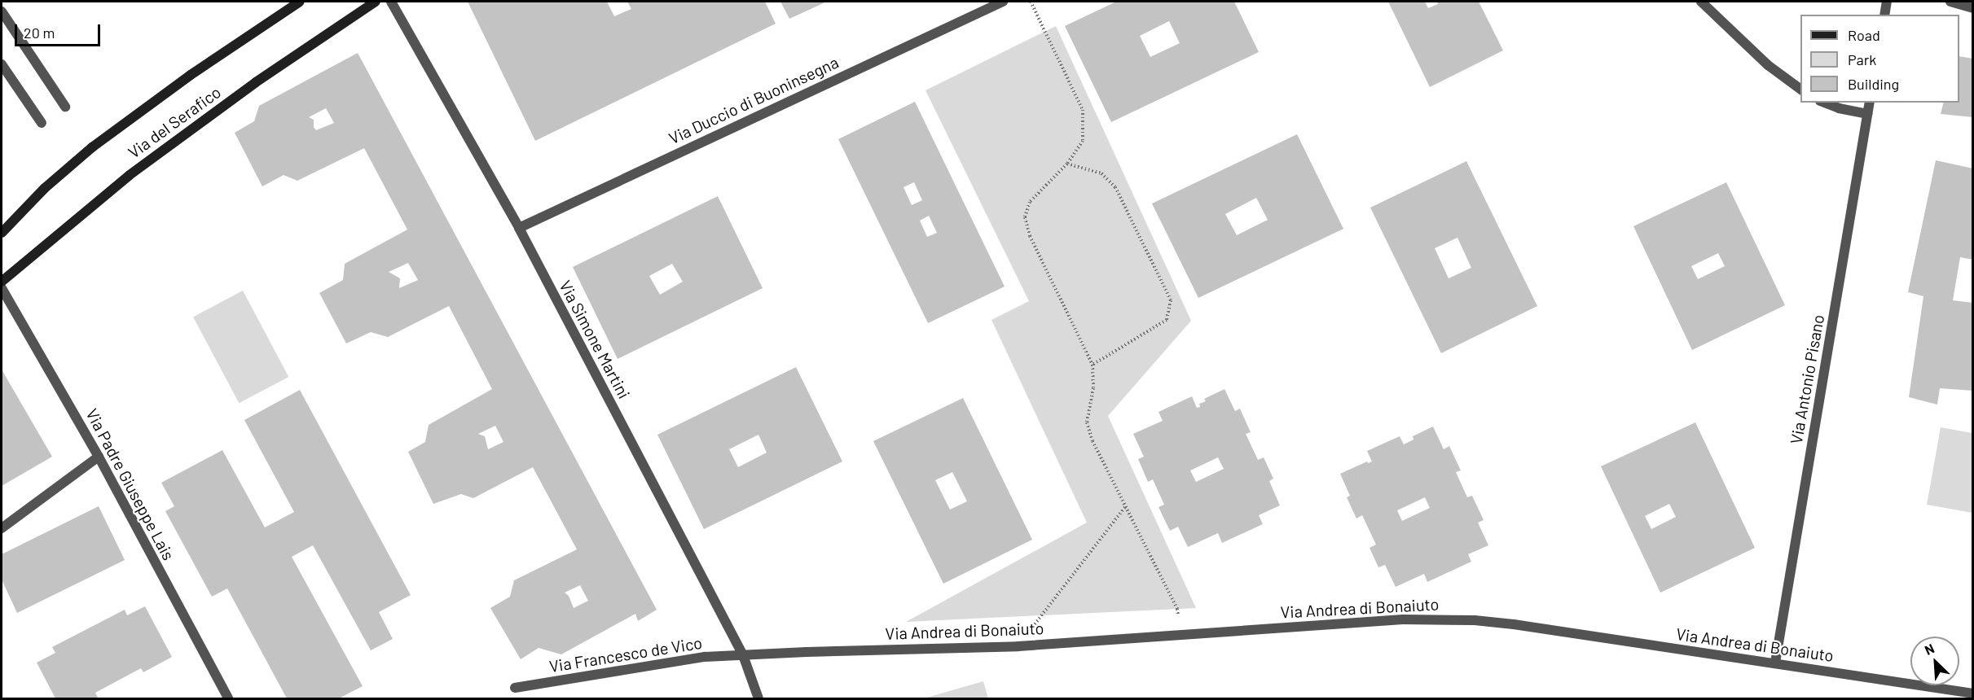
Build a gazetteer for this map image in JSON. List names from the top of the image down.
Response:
{
  "streets": {
    "street": [
      "Via Duccio di Buoninsegna",
      "Via del Serafico",
      "Via Simone Martini",
      "Via Antonio Pisano",
      "Via Padre Giuseppe Lais",
      "Via Andrea di Bonaiuto",
      "Via Francesco de Vico"
    ]
  },
  "crossings": [
    ["Via Duccio di Buoninsegna", "Via Simone Martini"],
    ["Via Simone Martini", "Via Andrea di Bonaiuto"],
    ["Via Simone Martini", "Via Francesco de Vico"],
    ["Via Antonio Pisano", "Via Andrea di Bonaiuto"],
    ["Via Andrea di Bonaiuto", "Via Francesco de Vico"]
  ],
  "legend": ["Road", "Park", "Building"],
  "scale_bar": "20 m",
  "north": "top left"
}
